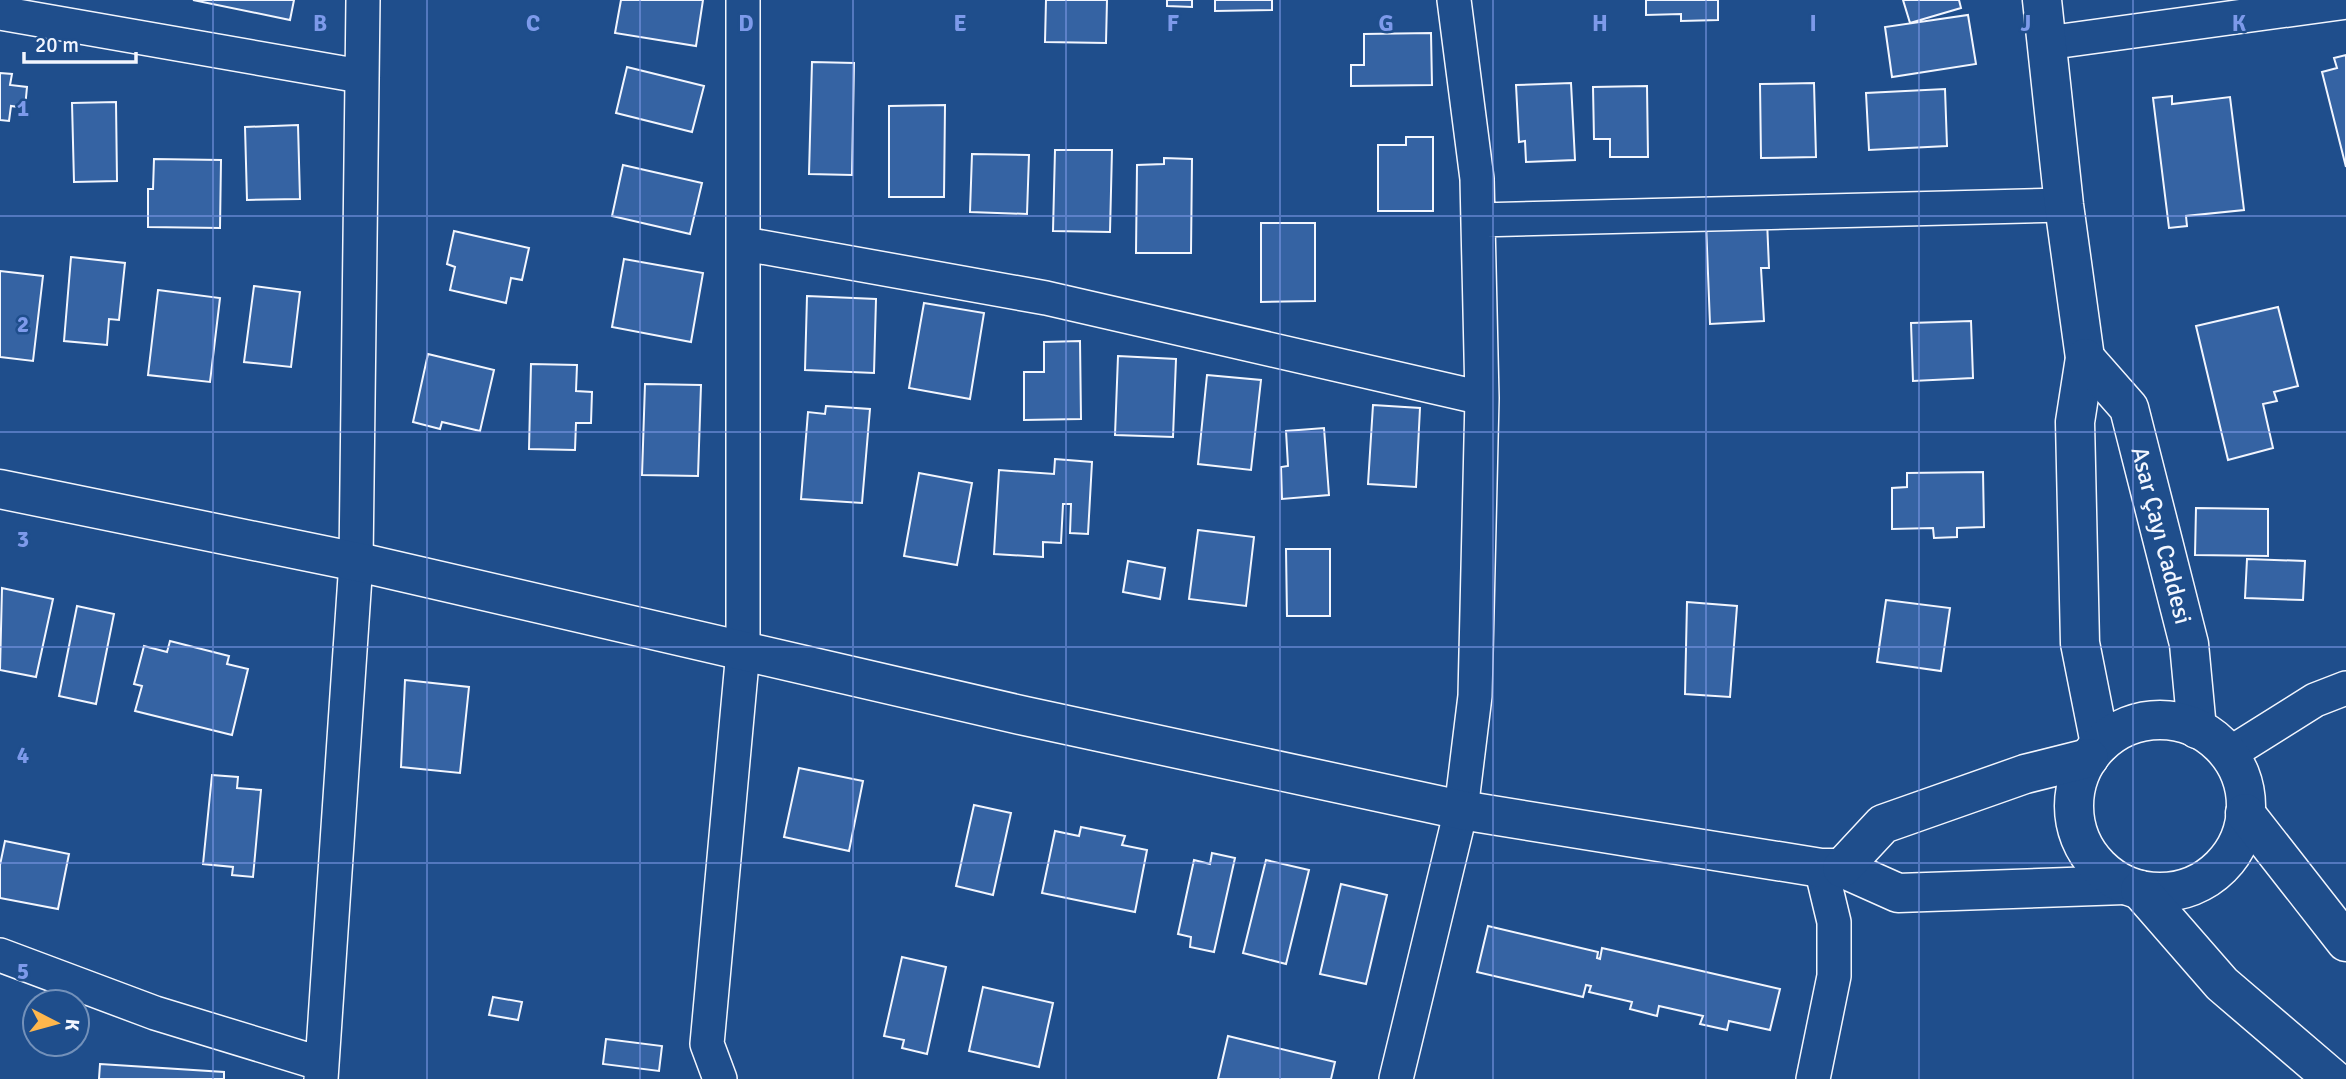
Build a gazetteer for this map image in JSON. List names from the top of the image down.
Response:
{
  "streets": {
    "street": ["Asar Çayı Caddesi"]
  },
  "scale_bar": "20 m",
  "north": "right",
  "grid": {
    "columns": [
      "B",
      "C",
      "D",
      "E",
      "F",
      "G",
      "H",
      "I",
      "J",
      "K"
    ],
    "rows": [
      "1",
      "2",
      "3",
      "4",
      "5"
    ]
  }
}
